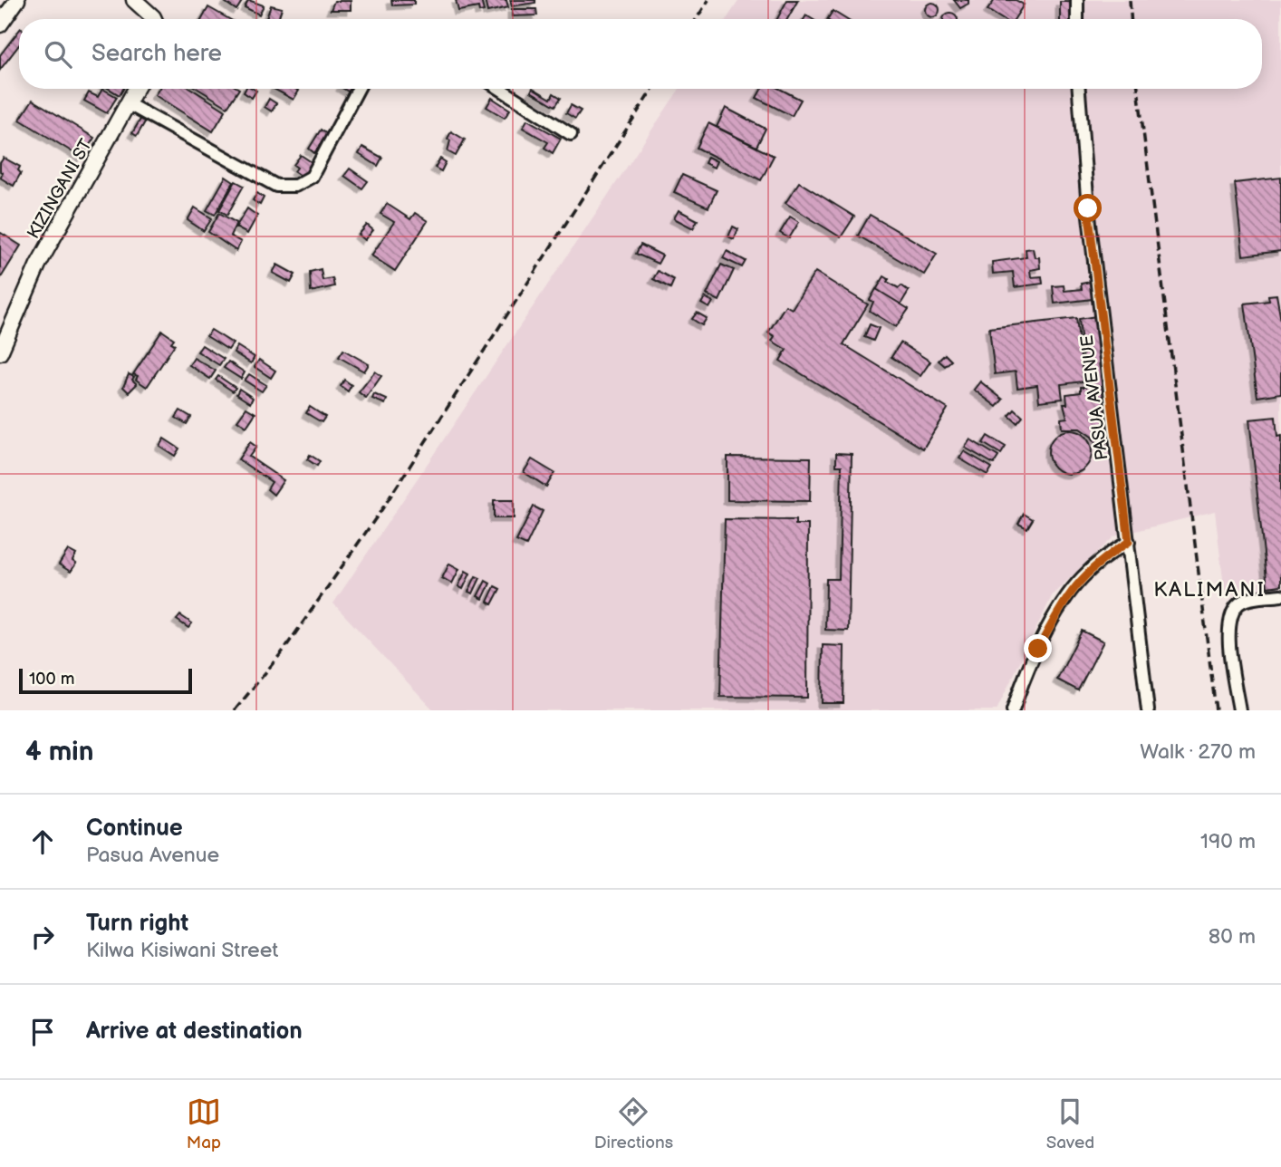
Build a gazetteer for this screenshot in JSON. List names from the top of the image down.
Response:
{
  "streets": {
    "street": ["KIZINGANI ST", "PASUA AVENUE"]
  },
  "districts": ["KALIMANI"],
  "scale_bar": "100 m",
  "page": {
    "search": "Search here",
    "scale": "100 m",
    "heading": ["4 min", "Walk · 270 m"],
    "list": [
      ["Continue", "Pasua Avenue", "190 m"],
      ["Turn right", "Kilwa Kisiwani Street", "80 m"],
      "Arrive at destination"
    ],
    "nav": ["Map", "Directions", "Saved"]
  }
}
